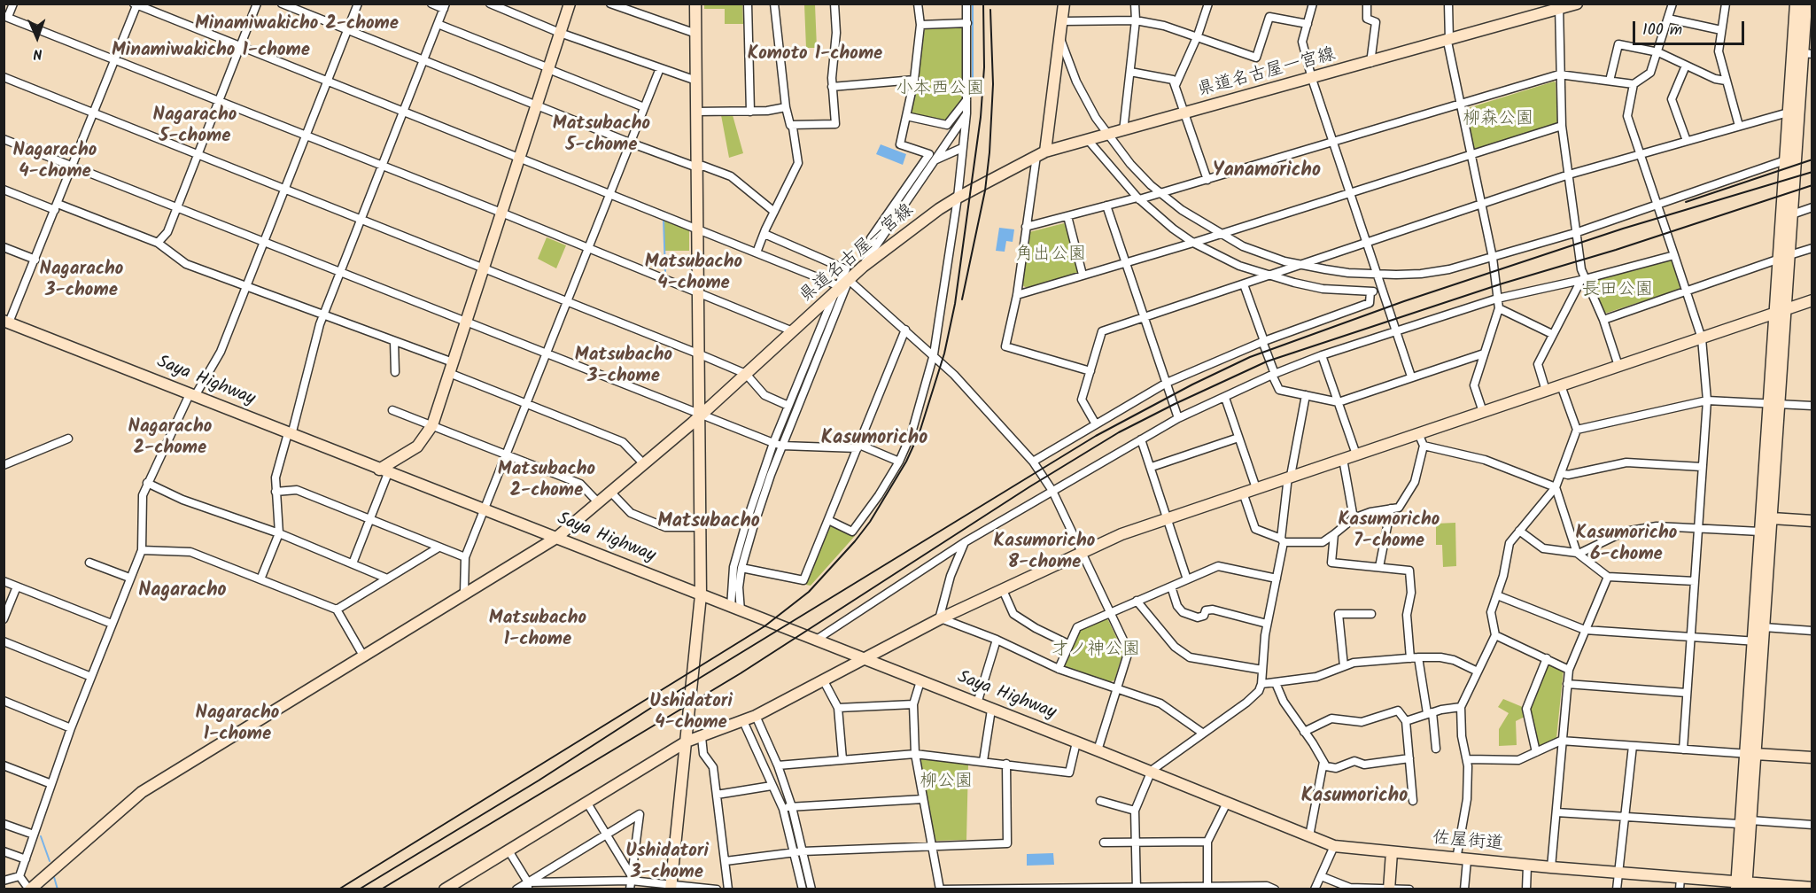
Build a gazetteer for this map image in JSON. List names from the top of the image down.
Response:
{
  "streets": {
    "street": ["県道名古屋一宮線", "Saya Highway", "佐屋街道"]
  },
  "crossings": [
    ["県道名古屋一宮線", "Saya Highway"],
    ["Saya Highway", "佐屋街道"]
  ],
  "districts": [
    "Minamiwakicho 2-chome",
    "Minamiwakicho 1-chome",
    "Komoto 1-chome",
    "Nagaracho 5-chome",
    "Matsubacho 5-chome",
    "Nagaracho 4-chome",
    "Yanamoricho",
    "Matsubacho 4-chome",
    "Nagaracho 3-chome",
    "Matsubacho 3-chome",
    "Nagaracho 2-chome",
    "Kasumoricho",
    "Matsubacho 2-chome",
    "Kasumoricho 7-chome",
    "Matsubacho",
    "Kasumoricho 6-chome",
    "Kasumoricho 8-chome",
    "Nagaracho",
    "Matsubacho 1-chome",
    "Ushidatori 4-chome",
    "Nagaracho 1-chome",
    "Kasumoricho",
    "Ushidatori 3-chome"
  ],
  "parks": [
    "小本西公園",
    "柳森公園",
    "角出公園",
    "長田公園",
    "才ノ神公園",
    "柳公園"
  ],
  "scale_bar": "100 m",
  "north": "bottom"
}
